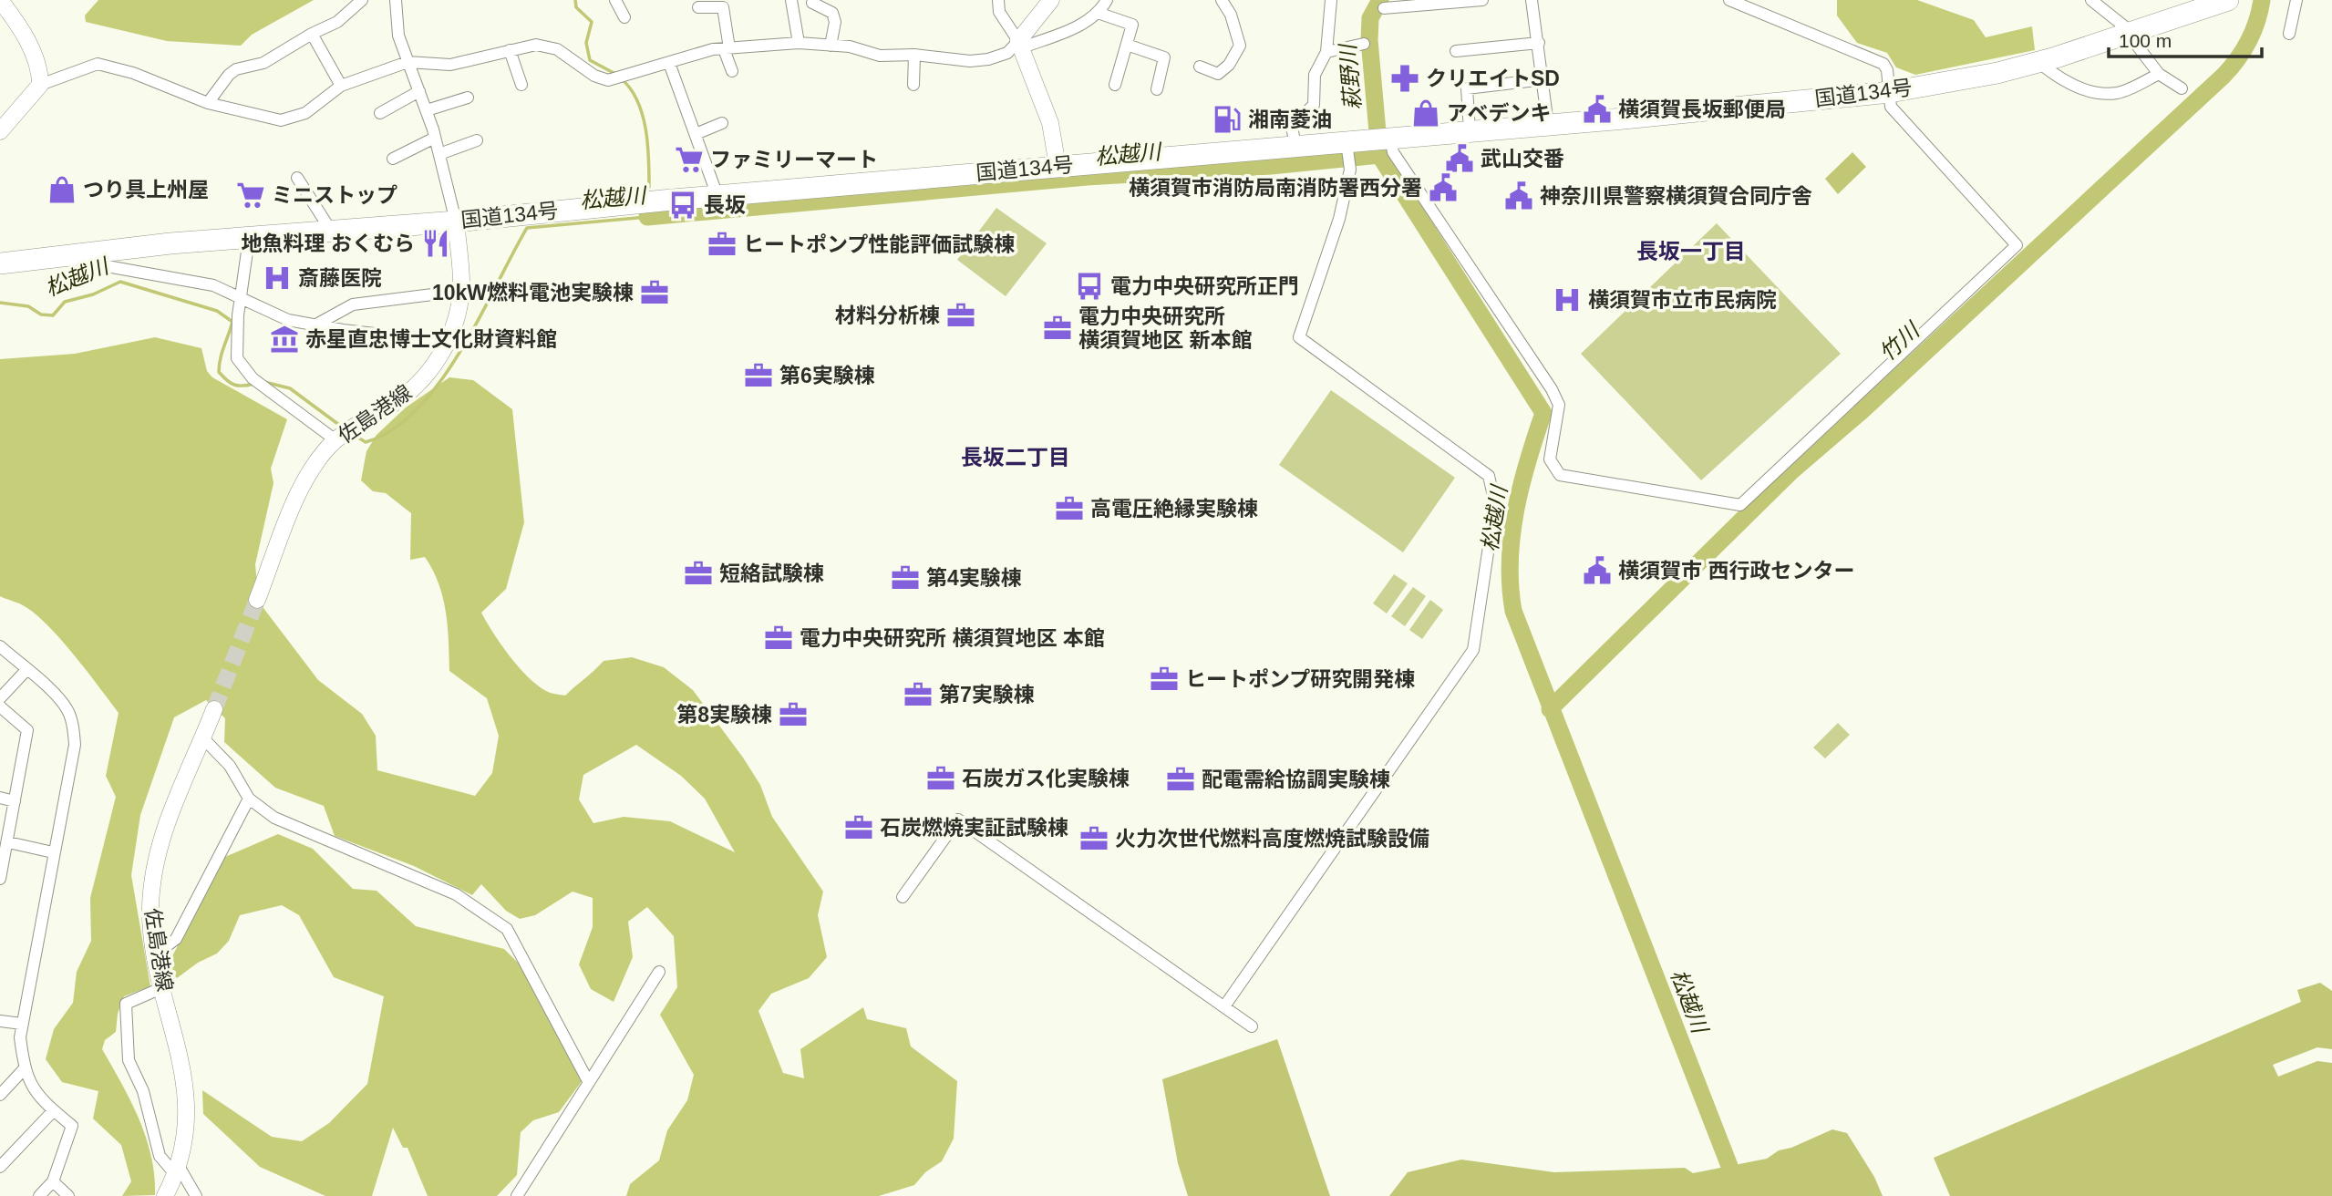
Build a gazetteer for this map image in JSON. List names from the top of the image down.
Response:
{
  "streets": {
    "highway": ["国道134号"],
    "main road": ["佐島港線"]
  },
  "crossings": [
    ["国道134号", "佐島港線"]
  ],
  "districts": ["長坂一丁目", "長坂二丁目"],
  "water": ["萩野川", "松越川", "竹川"],
  "places": {
    "pharmacy": ["クリエイトSD"],
    "public building": [
      "横須賀長坂郵便局",
      "武山交番",
      "横須賀市消防局南消防署西分署",
      "神奈川県警察横須賀合同庁舎",
      "横須賀市 西行政センター"
    ],
    "shop": ["アベデンキ", "つり具上州屋"],
    "fuel station": ["湘南菱油"],
    "supermarket": ["ファミリーマート", "ミニストップ"],
    "bus stop": ["長坂", "電力中央研究所正門"],
    "restaurant": ["地魚料理 おくむら"],
    "office": [
      "ヒートポンプ性能評価試験棟",
      "10kW燃料電池実験棟",
      "材料分析棟",
      "電力中央研究所 横須賀地区 新本館",
      "第6実験棟",
      "高電圧絶縁実験棟",
      "短絡試験棟",
      "第4実験棟",
      "電力中央研究所 横須賀地区 本館",
      "ヒートポンプ研究開発棟",
      "第7実験棟",
      "第8実験棟",
      "石炭ガス化実験棟",
      "配電需給協調実験棟",
      "石炭燃焼実証試験棟",
      "火力次世代燃料高度燃焼試験設備"
    ],
    "hospital": ["斎藤医院", "横須賀市立市民病院"],
    "museum": ["赤星直忠博士文化財資料館"]
  },
  "scale_bar": "100 m"
}
